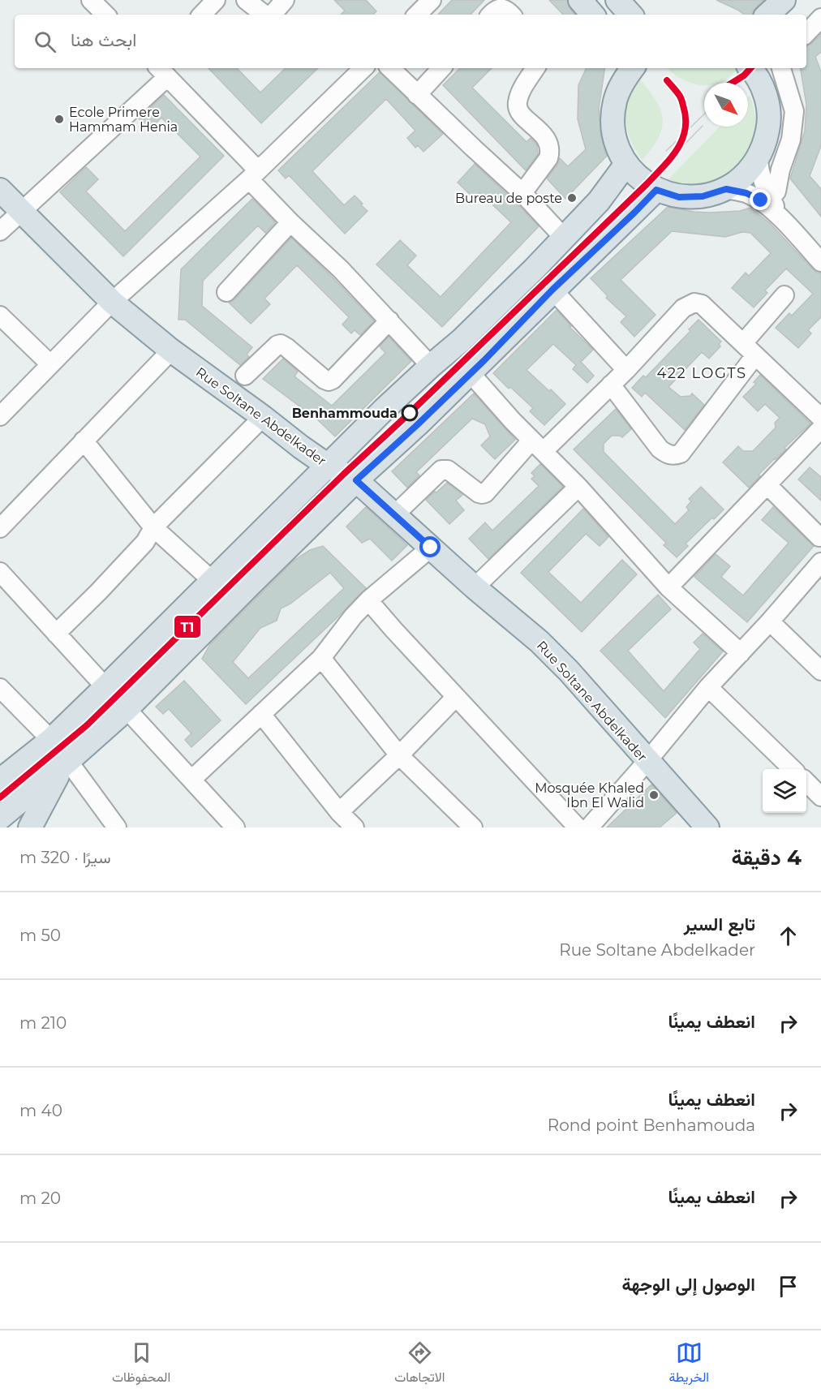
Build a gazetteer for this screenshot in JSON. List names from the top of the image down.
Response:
{
  "streets": {
    "main road": ["Rue Soltane Abdelkader"]
  },
  "districts": ["422 LOGTS"],
  "places": [
    "Ecole Primere Hammam Henia",
    "Bureau de poste",
    "Benhammouda",
    "Mosquée Khaled Ibn El Walid"
  ],
  "lines": ["transit line T1"],
  "north": "bottom right",
  "page": {
    "search": "ابحث هنا",
    "heading": ["4 دقيقة", "سيرًا · 320 m"],
    "list": [
      ["تابع السير", "Rue Soltane Abdelkader", "50 m"],
      ["انعطف يمينًا", "210 m"],
      ["انعطف يمينًا", "Rond point Benhamouda", "40 m"],
      ["انعطف يمينًا", "20 m"],
      "الوصول إلى الوجهة"
    ],
    "nav": ["الخريطة", "الاتجاهات", "المحفوظات"]
  }
}
